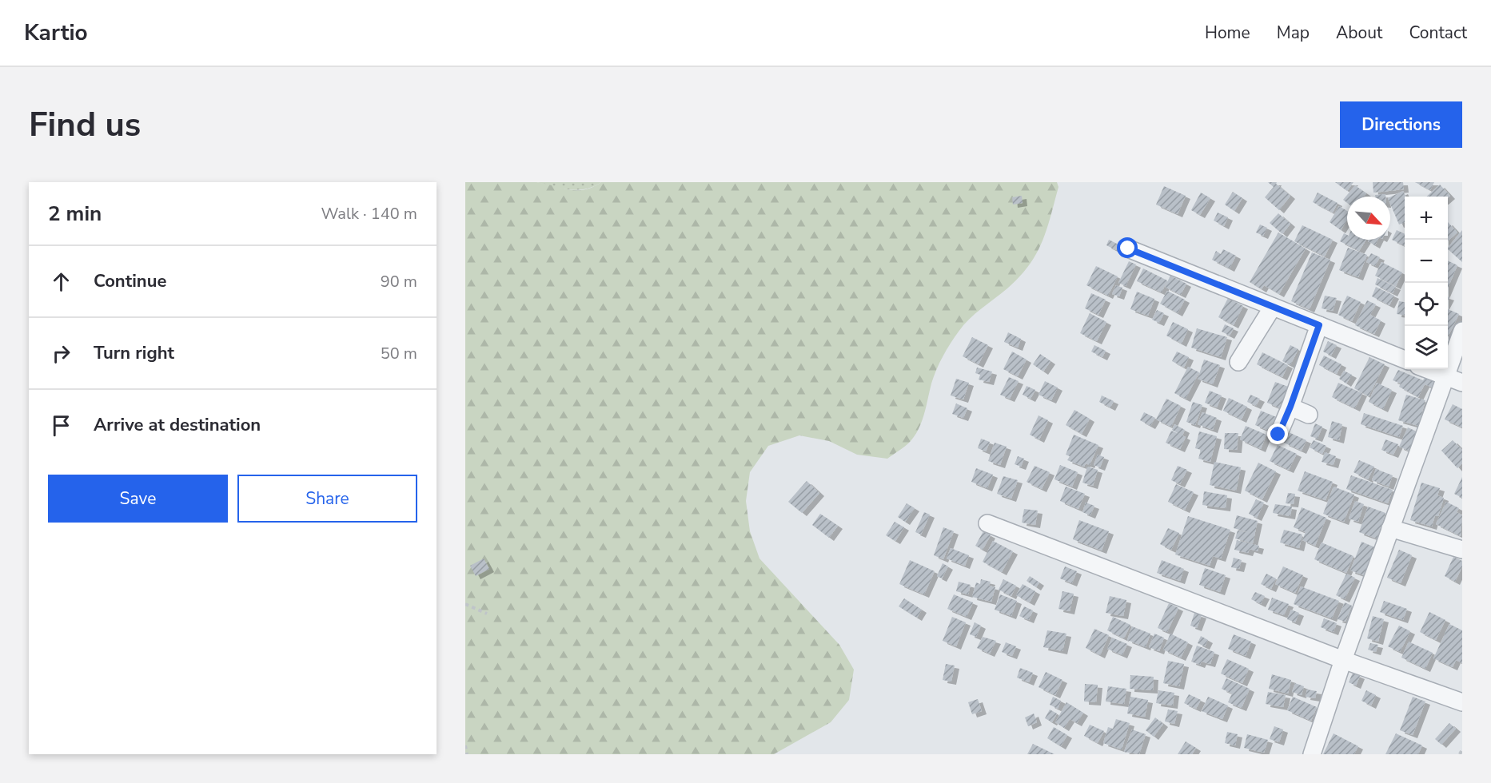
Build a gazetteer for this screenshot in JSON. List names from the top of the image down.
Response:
{
  "north": "bottom right",
  "page": {
    "header": "Kartio",
    "nav": [
      "Home",
      "Map",
      "About",
      "Contact"
    ],
    "buttons": [
      "Directions",
      ["Save", "Share"]
    ],
    "title": "Find us",
    "heading": ["2 min", "Walk · 140 m"],
    "map_buttons": ["+", "−"],
    "list": [
      ["Continue", "90 m"],
      ["Turn right", "50 m"],
      "Arrive at destination"
    ]
  }
}
